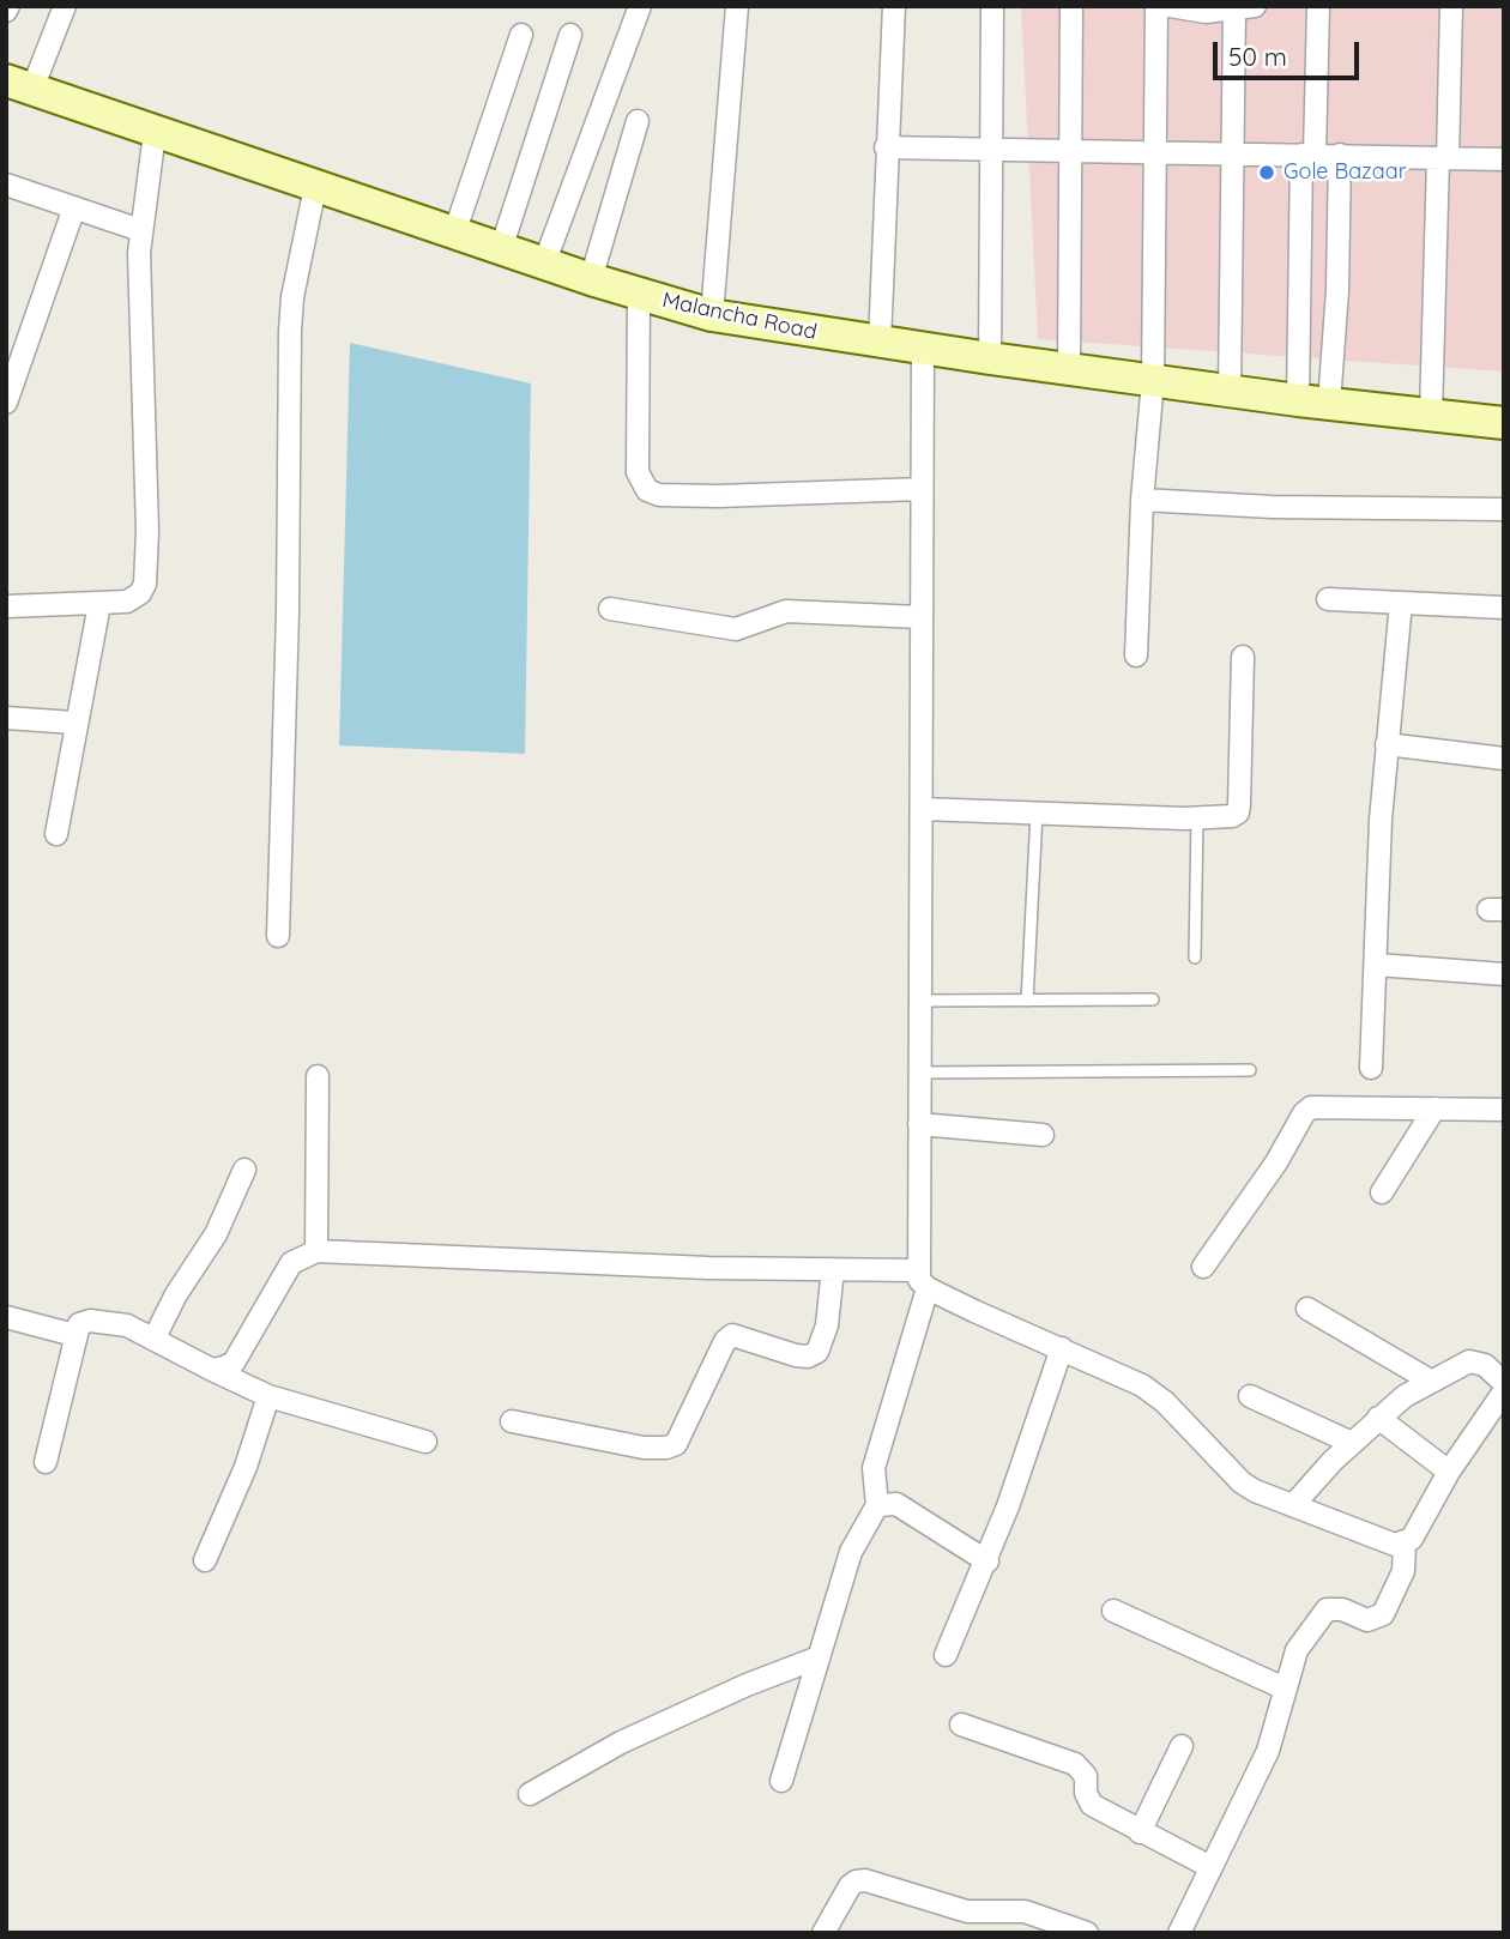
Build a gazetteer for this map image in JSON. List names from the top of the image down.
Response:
{
  "streets": {
    "main road": ["Malancha Road"]
  },
  "places": ["Gole Bazaar"],
  "scale_bar": "50 m"
}
